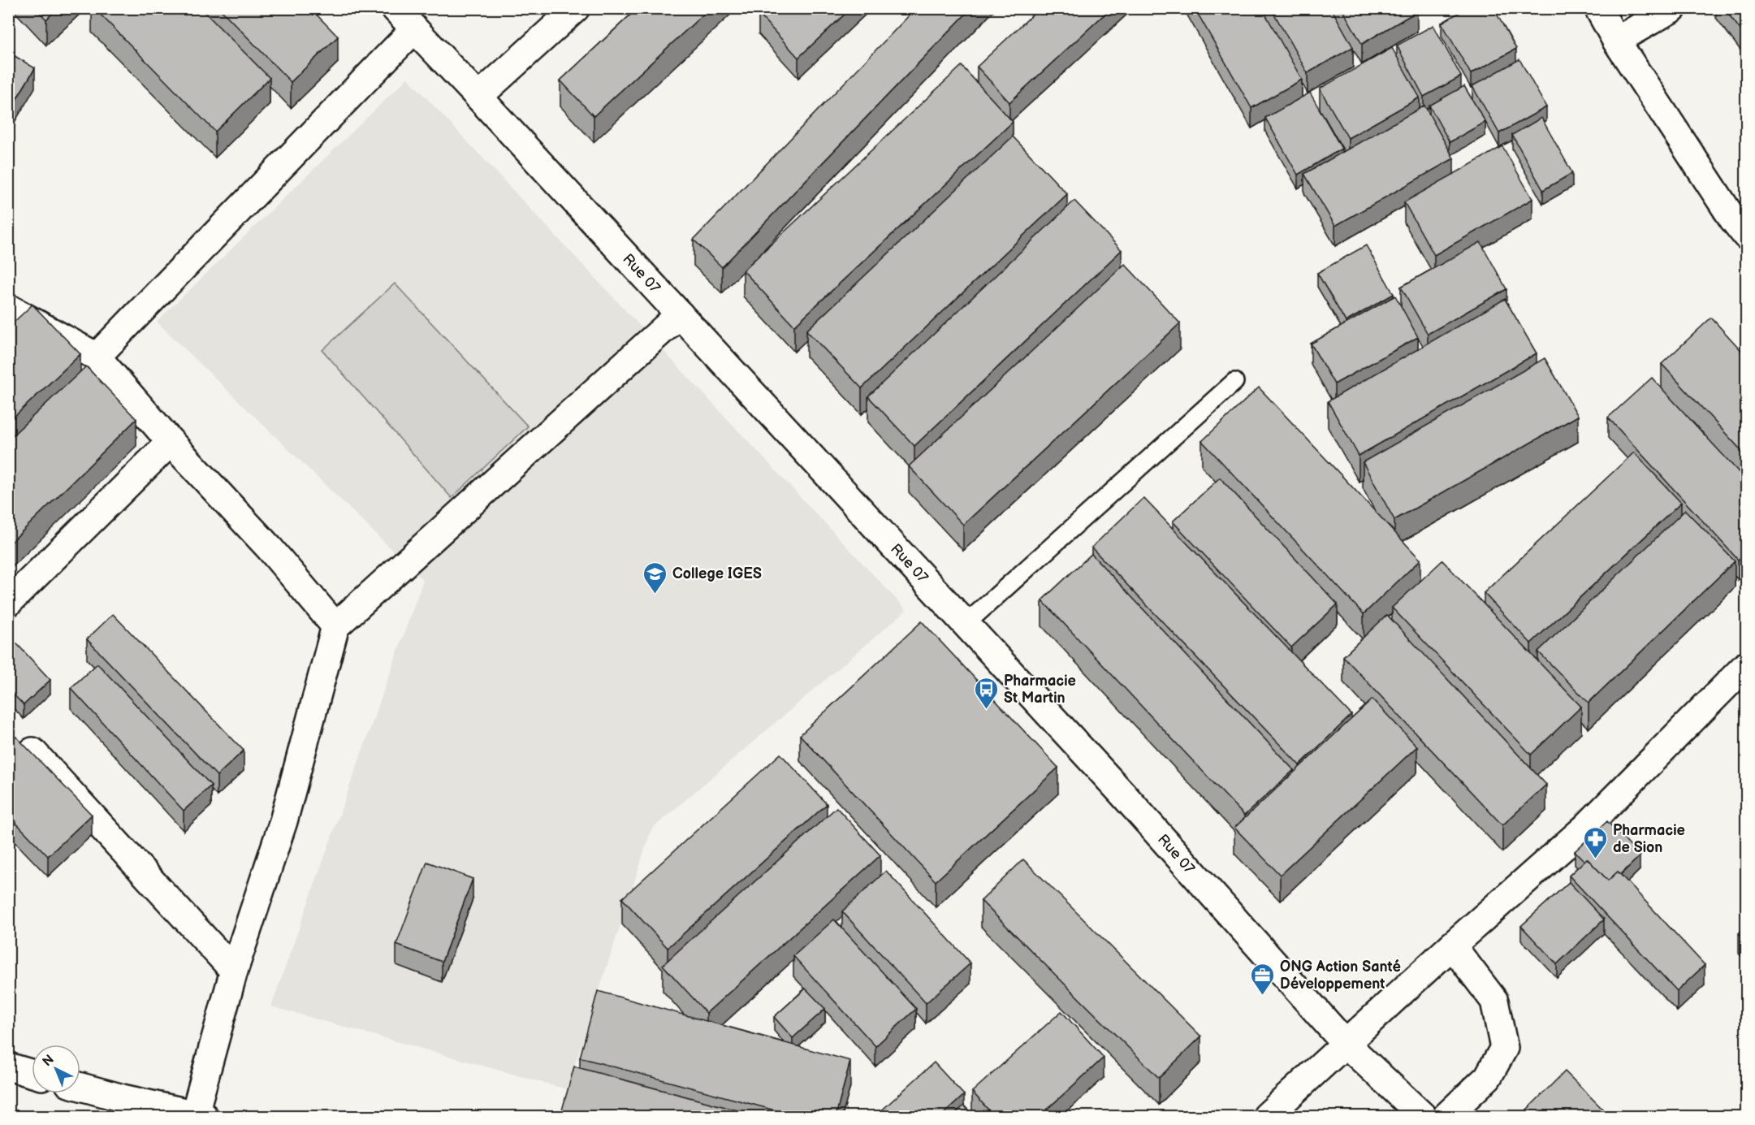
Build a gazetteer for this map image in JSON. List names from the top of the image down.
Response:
{
  "streets": {
    "street": ["Rue 07"]
  },
  "places": {
    "school or university": ["College IGES"],
    "bus stop": ["Pharmacie St Martin"],
    "pharmacy": ["Pharmacie de Sion"],
    "office": ["ONG Action Santé Développement"]
  },
  "north": "top left"
}
